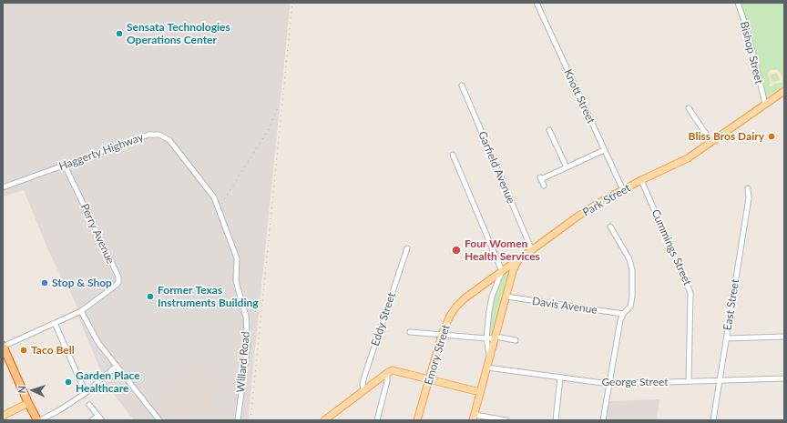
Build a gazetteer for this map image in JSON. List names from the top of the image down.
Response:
{
  "streets": {
    "main road": ["Park Street", "Emory Street"],
    "street": [
      "Bishop Street",
      "Knott Street",
      "Haggerty Highway",
      "Garfield Avenue",
      "Perry Avenue",
      "Cummings Street",
      "East Street",
      "Davis Avenue",
      "Eddy Street",
      "Willard Road",
      "George Street"
    ]
  },
  "crossings": [
    ["Bishop Street", "Park Street"],
    ["Knott Street", "Park Street"],
    ["Haggerty Highway", "Perry Avenue"],
    ["Haggerty Highway", "Willard Road"],
    ["Garfield Avenue", "Park Street"],
    ["Park Street", "Cummings Street"],
    ["Park Street", "Davis Avenue"],
    ["Park Street", "Emory Street"],
    ["Park Street", "George Street"],
    ["Cummings Street", "George Street"],
    ["East Street", "George Street"]
  ],
  "places": [
    "Sensata Technologies Operations Center",
    "Bliss Bros Dairy",
    "Four Women Health Services",
    "Stop & Shop",
    "Former Texas Instruments Building",
    "Taco Bell",
    "Garden Place Healthcare"
  ],
  "north": "left"
}
